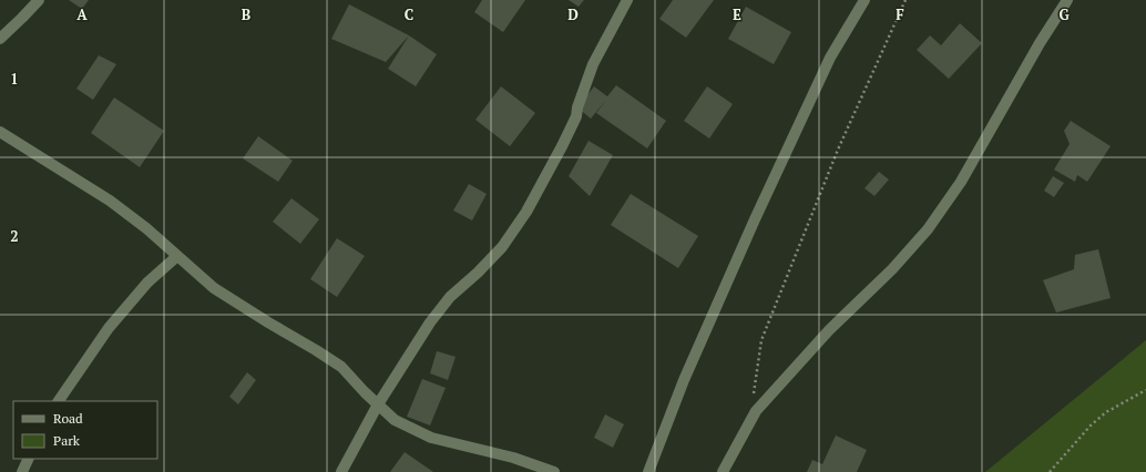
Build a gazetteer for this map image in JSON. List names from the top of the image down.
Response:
{
  "legend": ["Road", "Park"],
  "grid": {
    "columns": [
      "A",
      "B",
      "C",
      "D",
      "E",
      "F",
      "G"
    ],
    "rows": ["1", "2"]
  }
}
